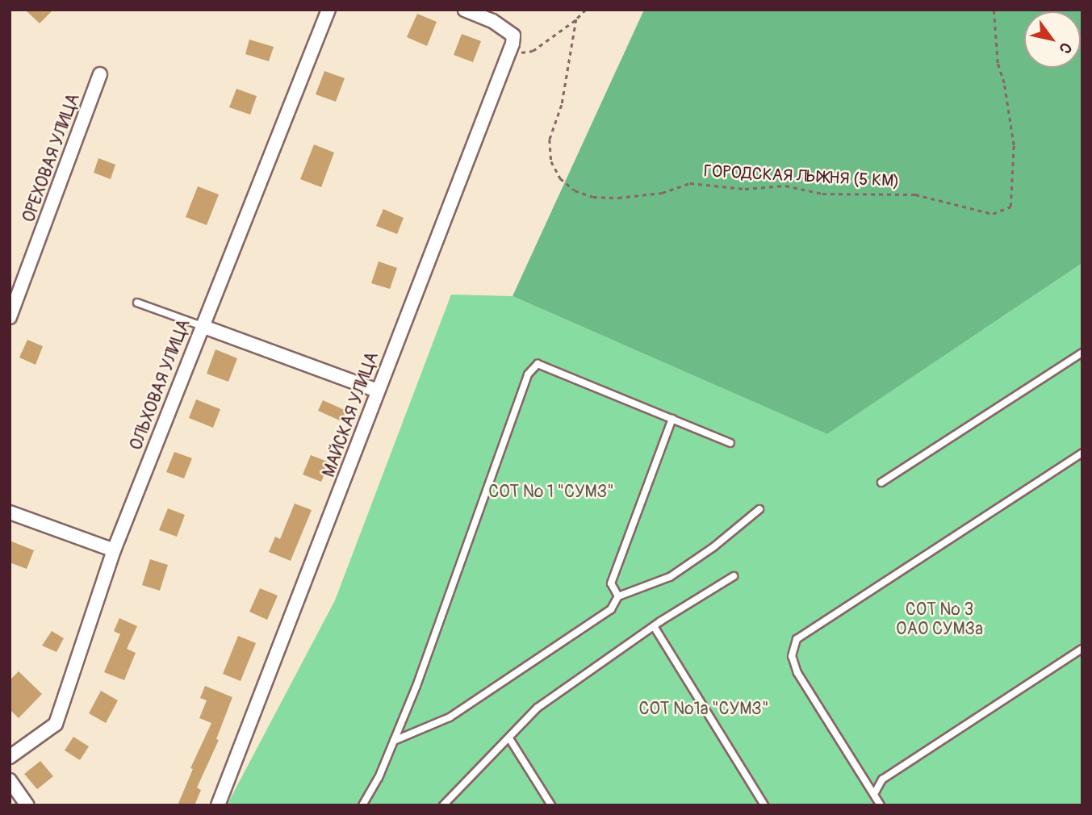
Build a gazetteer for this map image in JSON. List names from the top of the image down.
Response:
{
  "streets": {
    "street": ["ОРЕХОВАЯ УЛИЦА", "ОЛЬХОВАЯ УЛИЦА", "МАЙСКАЯ УЛИЦА"],
    "path": ["ГОРОДСКАЯ ЛЫЖНЯ (5 КМ)"]
  },
  "parks": ["СОТ № 1 \"СУМЗ\"", "СОТ № 3 ОАО СУМЗа", "СОТ №1а \"СУМЗ\""],
  "north": "bottom right"
}
